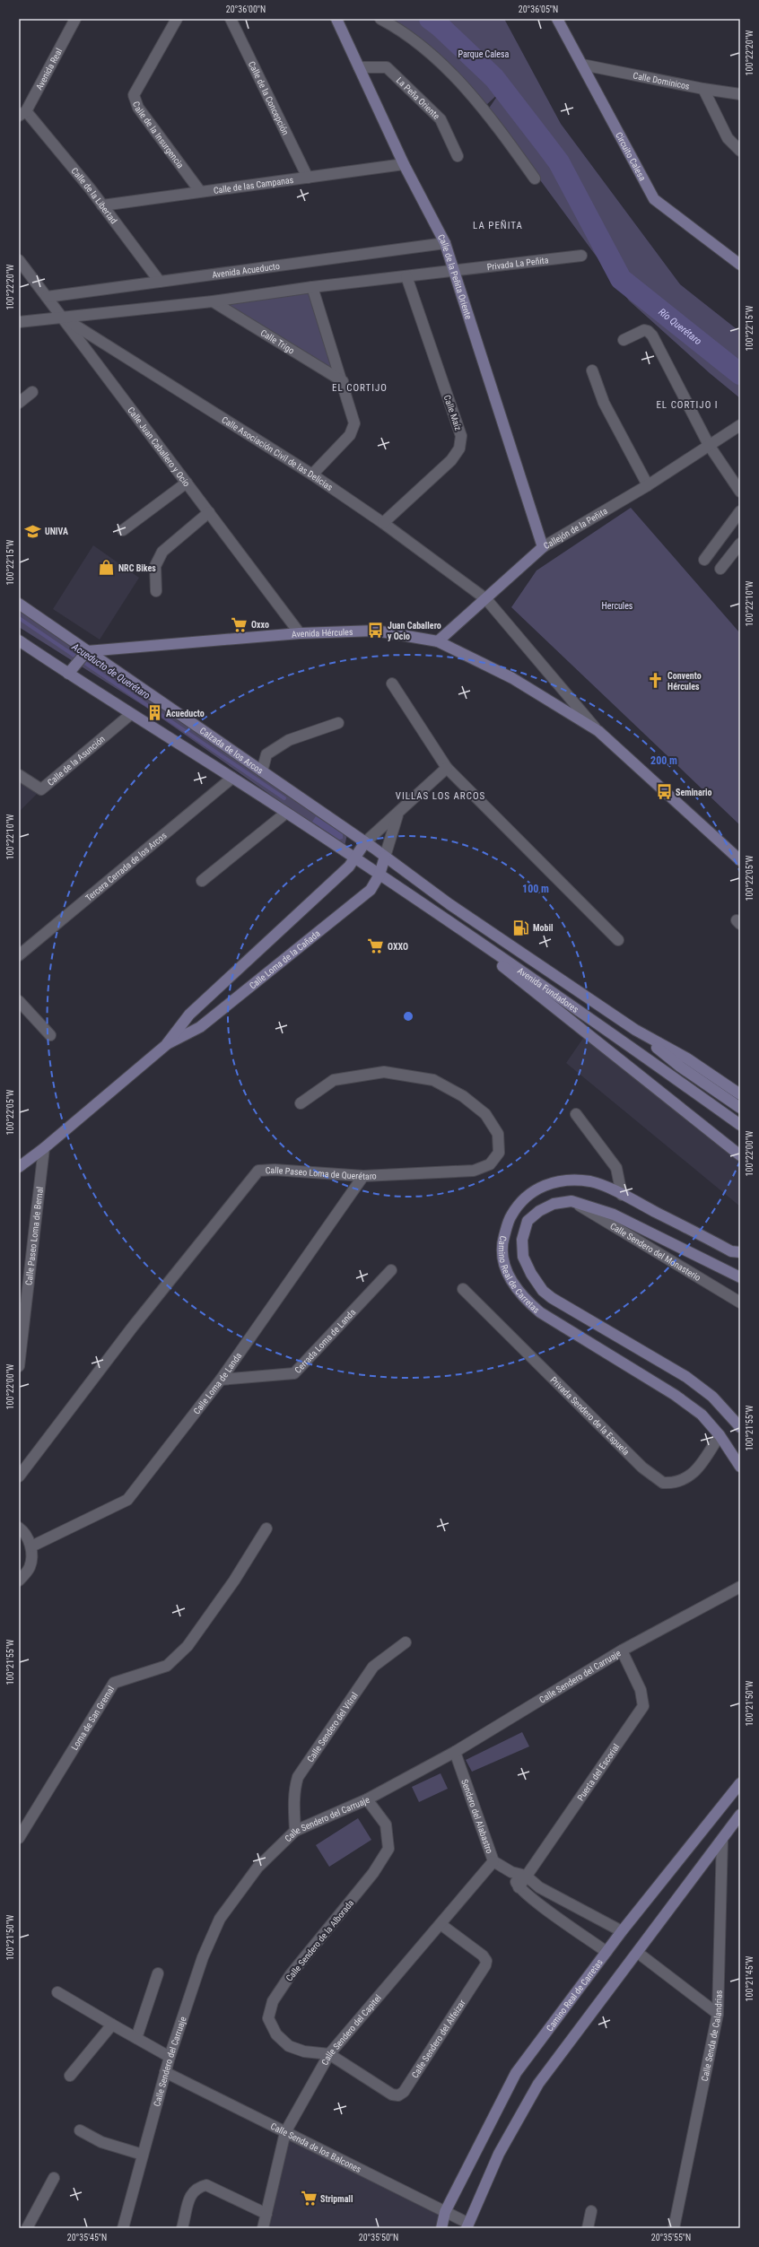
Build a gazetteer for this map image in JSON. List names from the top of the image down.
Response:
{
  "streets": {
    "street": [
      "Avenida Real",
      "Calle Dominicos",
      "Calle de la Concepción",
      "La Peña Oriente",
      "Calle de la Insurgencia",
      "Circuito Calesa",
      "Calle de las Campanas",
      "Calle de la Libertad",
      "Privada La Peñita",
      "Avenida Acueducto",
      "Calle de la Peñita Oriente",
      "Calle Trigo",
      "Calle Maíz",
      "Calle Juan Caballero y Ocio",
      "Calle Asociación Civil de las Delicias",
      "Callejón de la Peñita",
      "Avenida Hércules",
      "Calzada de los Arcos",
      "Calle de la Asunción",
      "Tercera Cerrada de los Arcos",
      "Calle Loma de la Cañada",
      "Avenida Fundadores",
      "Calle Paseo Loma de Querétaro",
      "Calle Paseo Loma de Bernal",
      "Calle Sendero del Monasterio",
      "Camino Real de Carretas",
      "Cerrada Loma de Landa",
      "Calle Loma de Landa",
      "Privada Sendero de la Espuela",
      "Calle Sendero del Carruaje",
      "Loma de San Gremal",
      "Calle Sendero del Vitral",
      "Puerta del Escorial",
      "Sendero del Alabastro",
      "Calle Sendero de la Alborada",
      "Calle Sendero del Capitel",
      "Calle Senda de Calandrias",
      "Calle Sendero del Alfeizar",
      "Calle Senda de los Balcones"
    ]
  },
  "crossings": [
    ["Avenida Real", "Calle de la Libertad"],
    ["Calle Dominicos", "Circuito Calesa"],
    ["Calle de la Concepción", "Calle de las Campanas"],
    ["La Peña Oriente", "Calle de la Peñita Oriente"],
    ["Calle de la Insurgencia", "Calle de las Campanas"],
    ["Calle de las Campanas", "Calle de la Libertad"],
    ["Calle de las Campanas", "Calle de la Peñita Oriente"],
    ["Calle de la Libertad", "Avenida Acueducto"],
    ["Privada La Peñita", "Calle de la Peñita Oriente"],
    ["Avenida Acueducto", "Calle de la Peñita Oriente"],
    ["Avenida Acueducto", "Calle Juan Caballero y Ocio"],
    ["Calle de la Peñita Oriente", "Callejón de la Peñita"],
    ["Calle Maíz", "Calle Asociación Civil de las Delicias"],
    ["Calle Juan Caballero y Ocio", "Calle Asociación Civil de las Delicias"],
    ["Calle Juan Caballero y Ocio", "Avenida Hércules"],
    ["Calle Asociación Civil de las Delicias", "Callejón de la Peñita"],
    ["Calle Asociación Civil de las Delicias", "Avenida Hércules"],
    ["Callejón de la Peñita", "Avenida Hércules"],
    ["Avenida Hércules", "Calzada de los Arcos"],
    ["Calzada de los Arcos", "Calle Loma de la Cañada"],
    ["Calzada de los Arcos", "Avenida Fundadores"],
    ["Calle Loma de la Cañada", "Avenida Fundadores"],
    ["Calle Loma de la Cañada", "Calle Paseo Loma de Bernal"],
    ["Calle Paseo Loma de Querétaro", "Calle Loma de Landa"],
    ["Calle Sendero del Monasterio", "Camino Real de Carretas"],
    ["Camino Real de Carretas", "Privada Sendero de la Espuela"],
    ["Camino Real de Carretas", "Calle Senda de los Balcones"],
    ["Cerrada Loma de Landa", "Calle Loma de Landa"],
    ["Calle Sendero del Carruaje", "Calle Sendero del Vitral"],
    ["Calle Sendero del Carruaje", "Puerta del Escorial"],
    ["Calle Sendero del Carruaje", "Sendero del Alabastro"],
    ["Calle Sendero del Carruaje", "Calle Sendero de la Alborada"],
    ["Calle Sendero del Carruaje", "Calle Senda de los Balcones"],
    ["Puerta del Escorial", "Sendero del Alabastro"],
    ["Sendero del Alabastro", "Calle Sendero del Capitel"],
    ["Calle Sendero de la Alborada", "Calle Sendero del Capitel"],
    ["Calle Sendero de la Alborada", "Calle Sendero del Alfeizar"],
    ["Calle Sendero del Capitel", "Calle Sendero del Alfeizar"],
    ["Calle Sendero del Capitel", "Calle Senda de los Balcones"]
  ],
  "districts": [
    "LA PEÑITA",
    "EL CORTIJO",
    "EL CORTIJO I",
    "VILLAS LOS ARCOS"
  ],
  "water": ["Río Querétaro", "Acueducto de Querétaro"],
  "parks": ["Parque Calesa", "Hercules"],
  "places": {
    "school or university": ["UNIVA"],
    "shop": ["NRC Bikes"],
    "supermarket": ["Oxxo", "OXXO", "Stripmall"],
    "bus stop": ["Juan Caballero y Ocio", "Seminario"],
    "church": ["Convento Hércules"],
    "building": ["Acueducto"],
    "fuel station": ["Mobil"]
  },
  "coordinates": [
    "20°36'00\"N",
    "20°36'05\"N",
    "100°22'20\"W",
    "100°22'15\"W",
    "100°22'10\"W",
    "100°22'05\"W",
    "100°22'00\"W",
    "100°21'55\"W",
    "100°21'50\"W",
    "100°21'45\"W",
    "20°35'45\"N",
    "20°35'50\"N",
    "20°35'55\"N"
  ],
  "rings": ["200 m", "100 m"]
}
